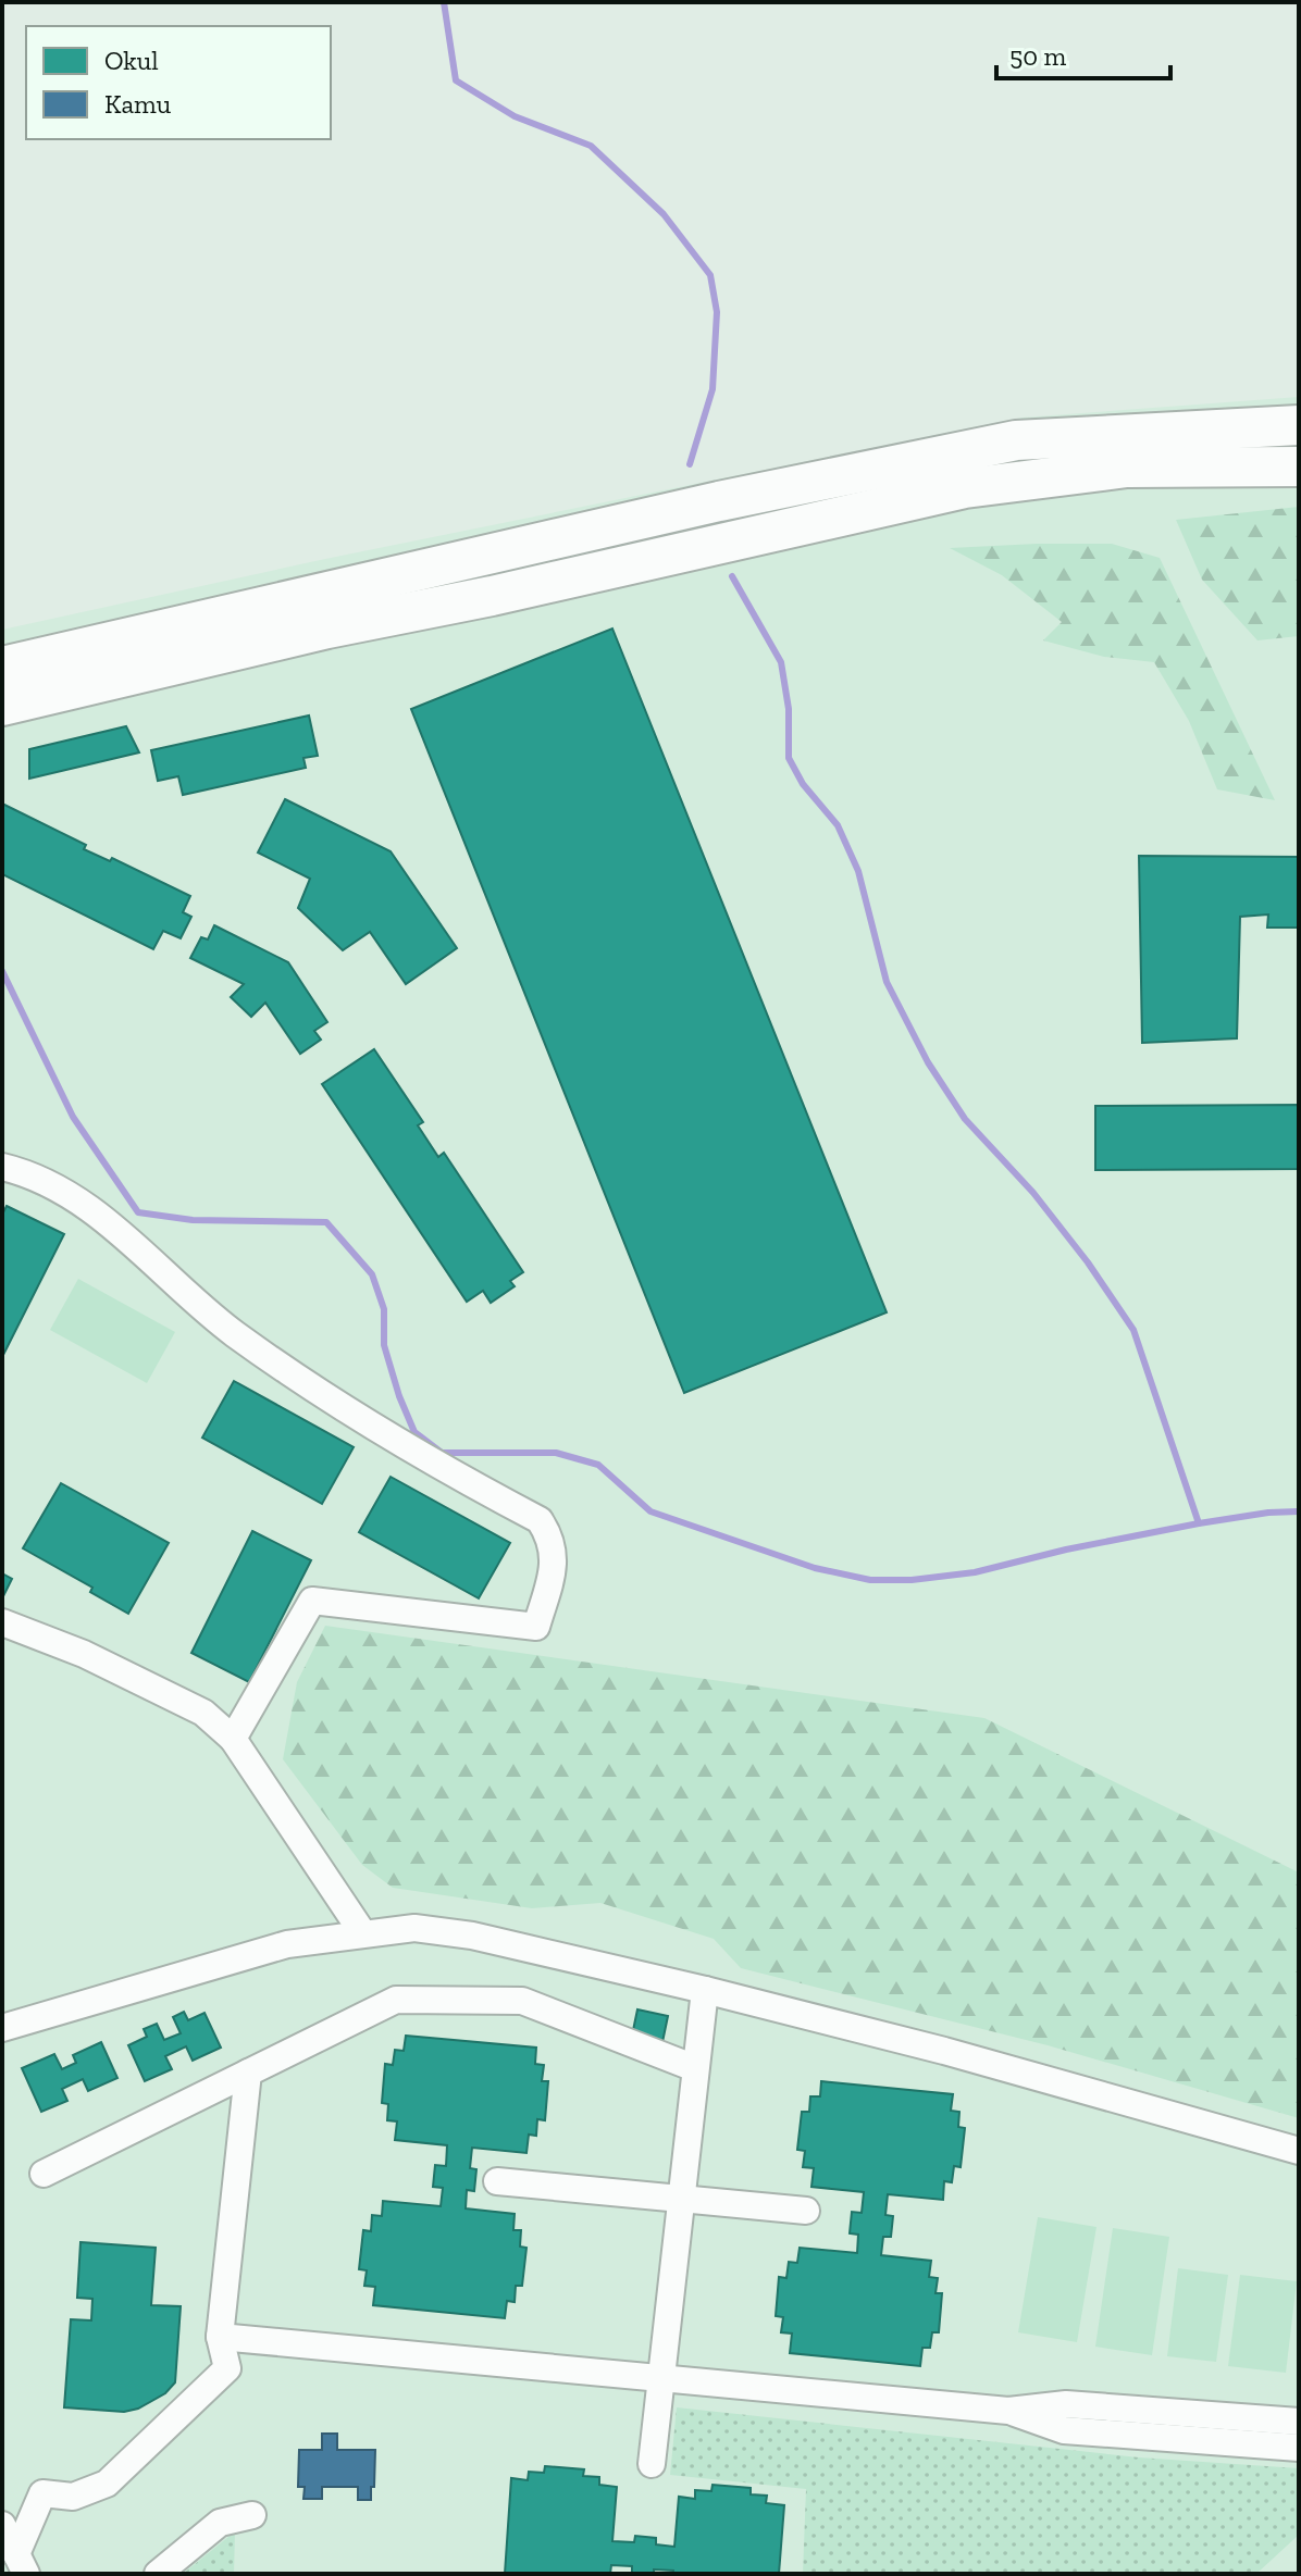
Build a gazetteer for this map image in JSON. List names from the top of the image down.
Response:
{
  "legend": ["Okul", "Kamu"],
  "scale_bar": "50 m"
}
